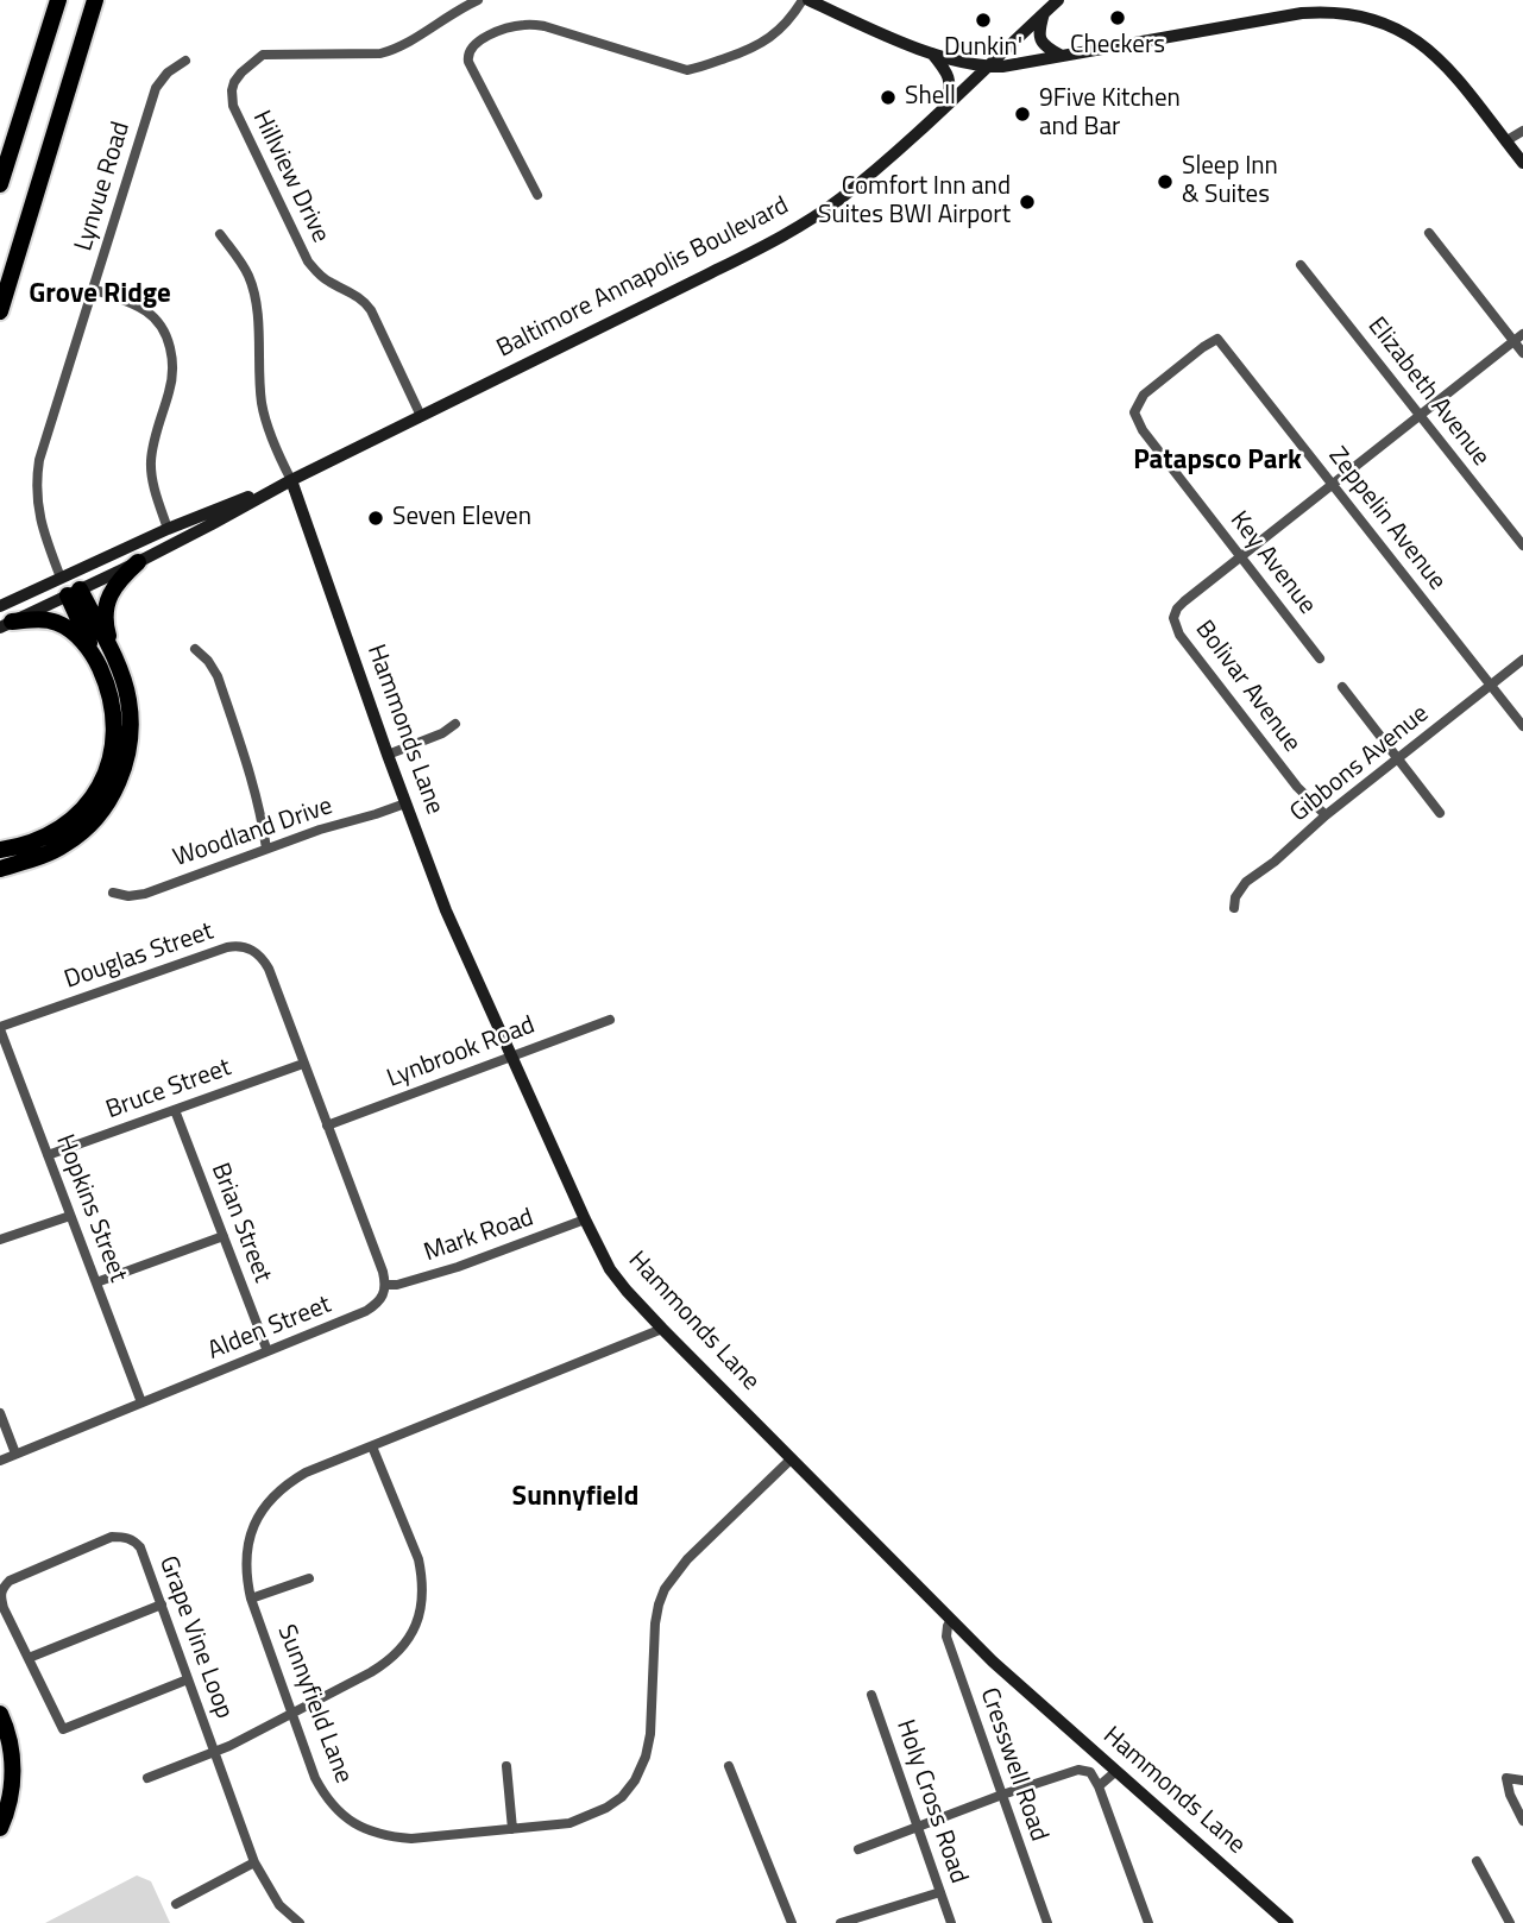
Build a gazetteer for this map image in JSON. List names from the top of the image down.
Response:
{
  "streets": {
    "main road": ["Baltimore Annapolis Boulevard", "Hammonds Lane"],
    "street": [
      "Hillview Drive",
      "Lynvue Road",
      "Elizabeth Avenue",
      "Zeppelin Avenue",
      "Key Avenue",
      "Bolivar Avenue",
      "Gibbons Avenue",
      "Woodland Drive",
      "Douglas Street",
      "Lynbrook Road",
      "Bruce Street",
      "Hopkins Street",
      "Brian Street",
      "Mark Road",
      "Alden Street",
      "Grape Vine Loop",
      "Sunnyfield Lane",
      "Cresswell Road",
      "Holy Cross Road"
    ]
  },
  "crossings": [
    ["Hillview Drive", "Baltimore Annapolis Boulevard"],
    ["Lynvue Road", "Baltimore Annapolis Boulevard"],
    ["Baltimore Annapolis Boulevard", "Hammonds Lane"],
    ["Zeppelin Avenue", "Key Avenue"],
    ["Zeppelin Avenue", "Gibbons Avenue"],
    ["Key Avenue", "Bolivar Avenue"],
    ["Bolivar Avenue", "Gibbons Avenue"],
    ["Hammonds Lane", "Woodland Drive"],
    ["Hammonds Lane", "Lynbrook Road"],
    ["Hammonds Lane", "Mark Road"],
    ["Hammonds Lane", "Sunnyfield Lane"],
    ["Hammonds Lane", "Cresswell Road"],
    ["Douglas Street", "Lynbrook Road"],
    ["Douglas Street", "Bruce Street"],
    ["Douglas Street", "Hopkins Street"],
    ["Bruce Street", "Hopkins Street"],
    ["Bruce Street", "Brian Street"],
    ["Hopkins Street", "Alden Street"],
    ["Brian Street", "Alden Street"],
    ["Mark Road", "Alden Street"]
  ],
  "districts": ["Grove Ridge", "Patapsco Park", "Sunnyfield"],
  "places": [
    "Checkers",
    "Dunkin'",
    "Shell",
    "9Five Kitchen and Bar",
    "Sleep Inn & Suites",
    "Comfort Inn and Suites BWI Airport",
    "Seven Eleven"
  ]
}
